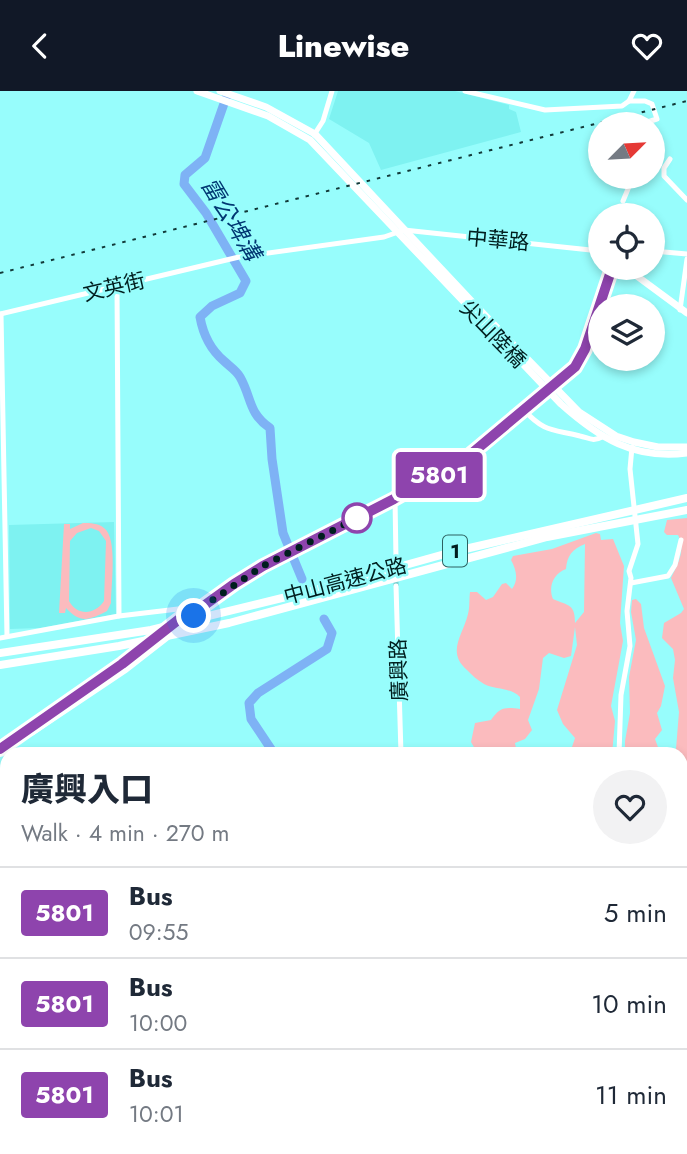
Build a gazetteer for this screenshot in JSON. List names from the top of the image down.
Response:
{
  "streets": {
    "highway": ["1", "中山高速公路"],
    "main road": ["尖山陸橋"],
    "street": ["中華路", "文英街", "廣興路"]
  },
  "crossings": [
    ["中華路", "文英街"],
    ["中華路", "尖山陸橋"],
    ["文英街", "尖山陸橋"]
  ],
  "water": ["雷公埤溝"],
  "lines": ["bus line 5801"],
  "north": "top right",
  "page": {
    "header": "Linewise",
    "on_map": "5801",
    "heading": ["廣興入口", "Walk · 4 min · 270 m"],
    "list": [
      {
        "mark": "5801",
        "name": "Bus",
        "note": "09:55",
        "value": "5 min"
      },
      {
        "mark": "5801",
        "name": "Bus",
        "note": "10:00",
        "value": "10 min"
      },
      {
        "mark": "5801",
        "name": "Bus",
        "note": "10:01",
        "value": "11 min"
      }
    ]
  }
}
